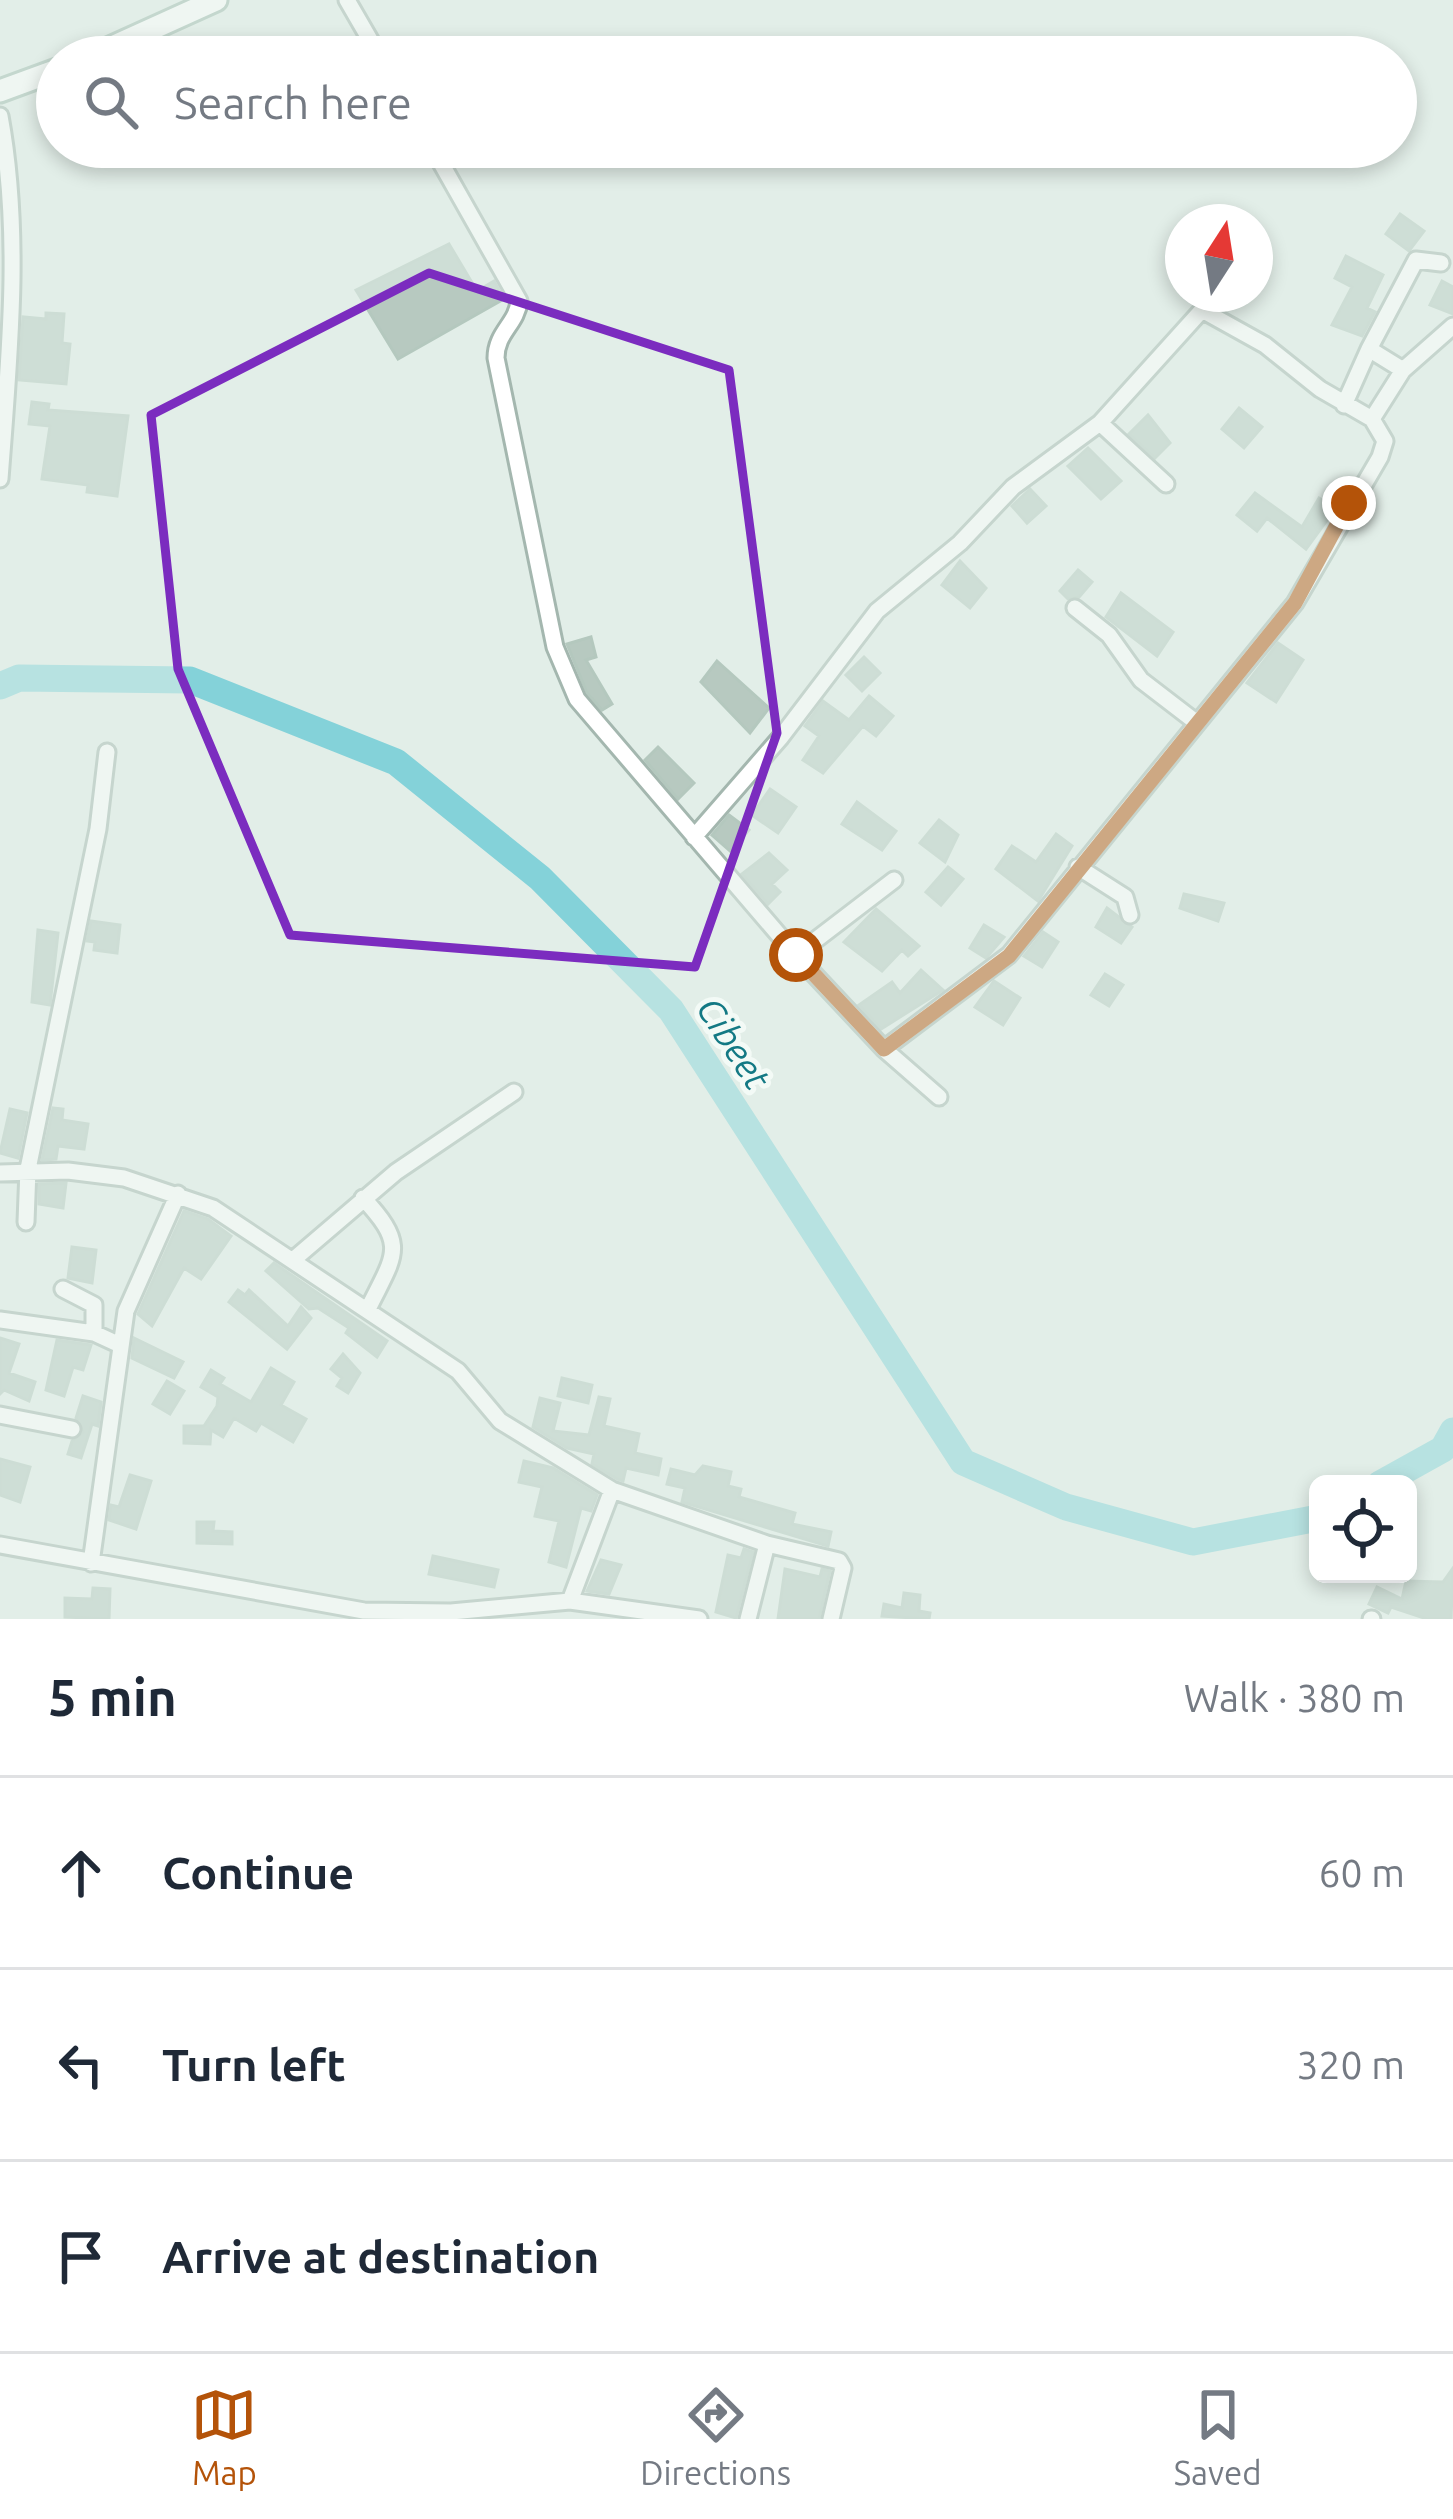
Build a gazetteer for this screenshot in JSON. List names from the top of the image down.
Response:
{
  "water": ["Cibeet"],
  "north": "top",
  "page": {
    "search": "Search here",
    "heading": ["5 min", "Walk · 380 m"],
    "list": [
      ["Continue", "60 m"],
      ["Turn left", "320 m"],
      "Arrive at destination"
    ],
    "nav": ["Map", "Directions", "Saved"]
  }
}
